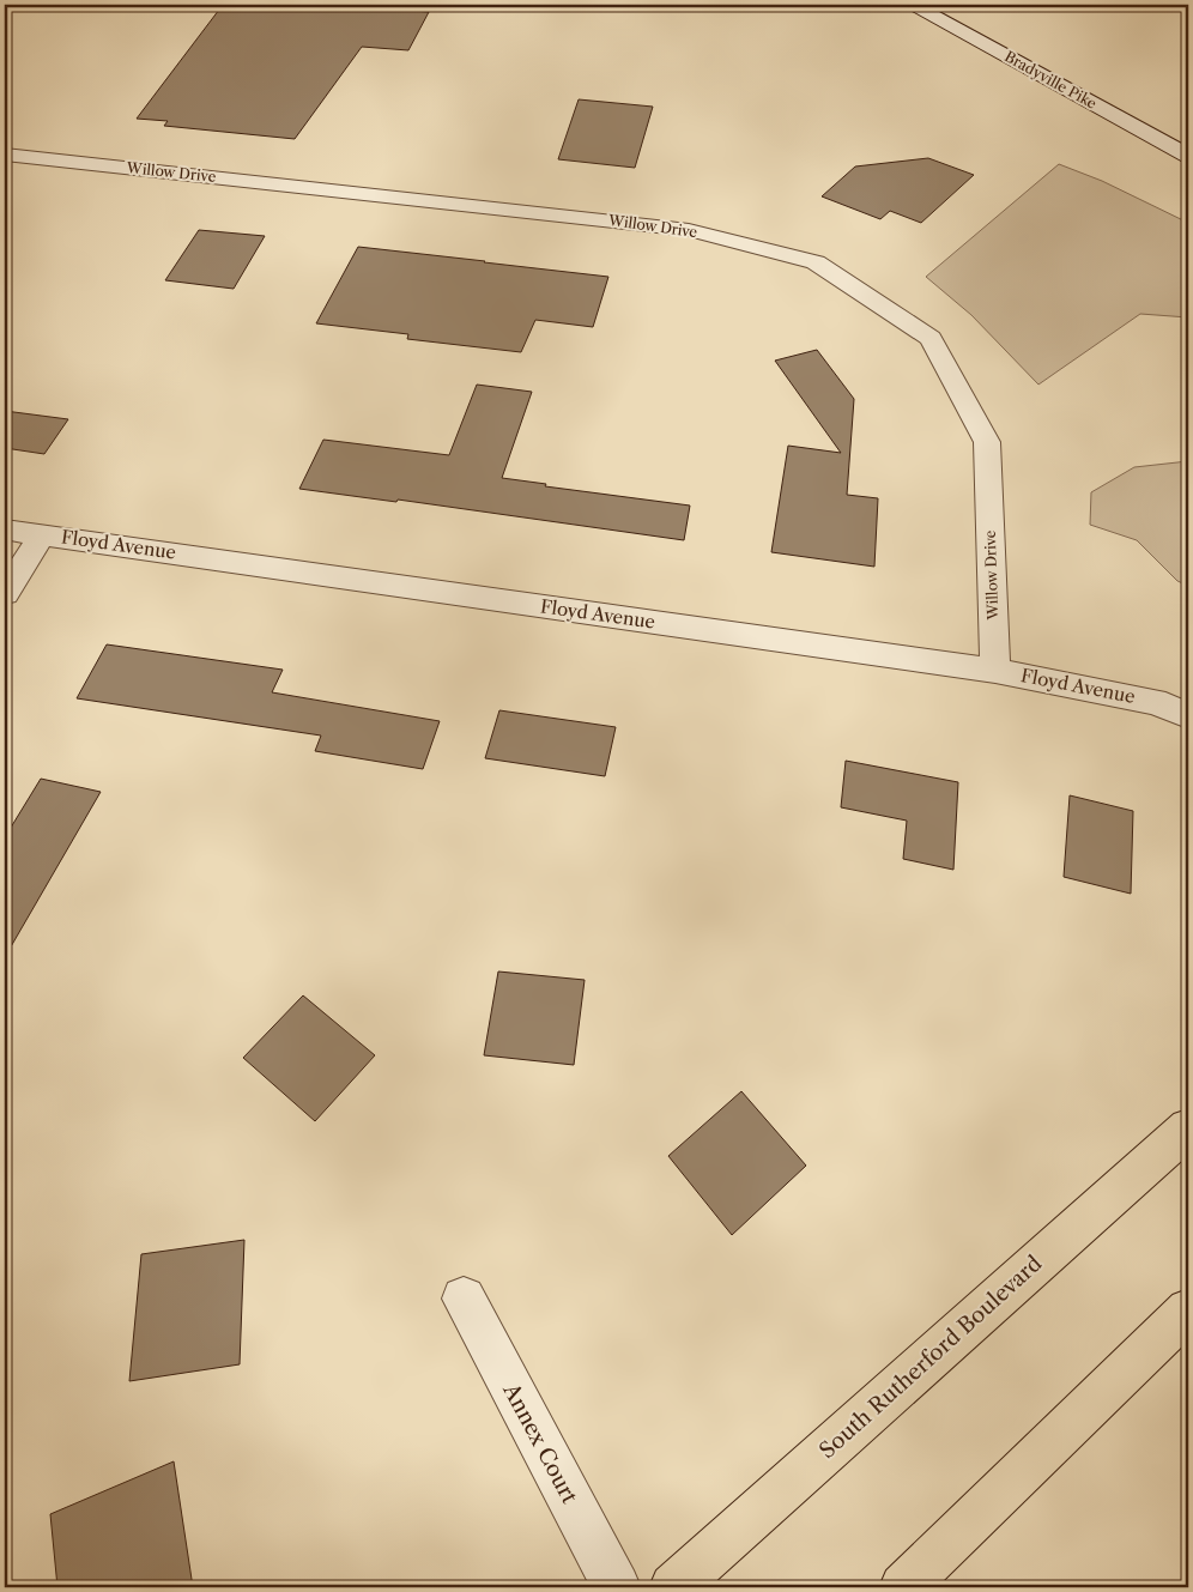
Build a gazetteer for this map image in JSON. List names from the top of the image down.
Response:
{
  "streets": {
    "highway": ["South Rutherford Boulevard"],
    "street": [
      "Bradyville Pike",
      "Willow Drive",
      "Floyd Avenue",
      "Annex Court"
    ]
  },
  "crossings": [
    ["Willow Drive", "Floyd Avenue"]
  ]
}
